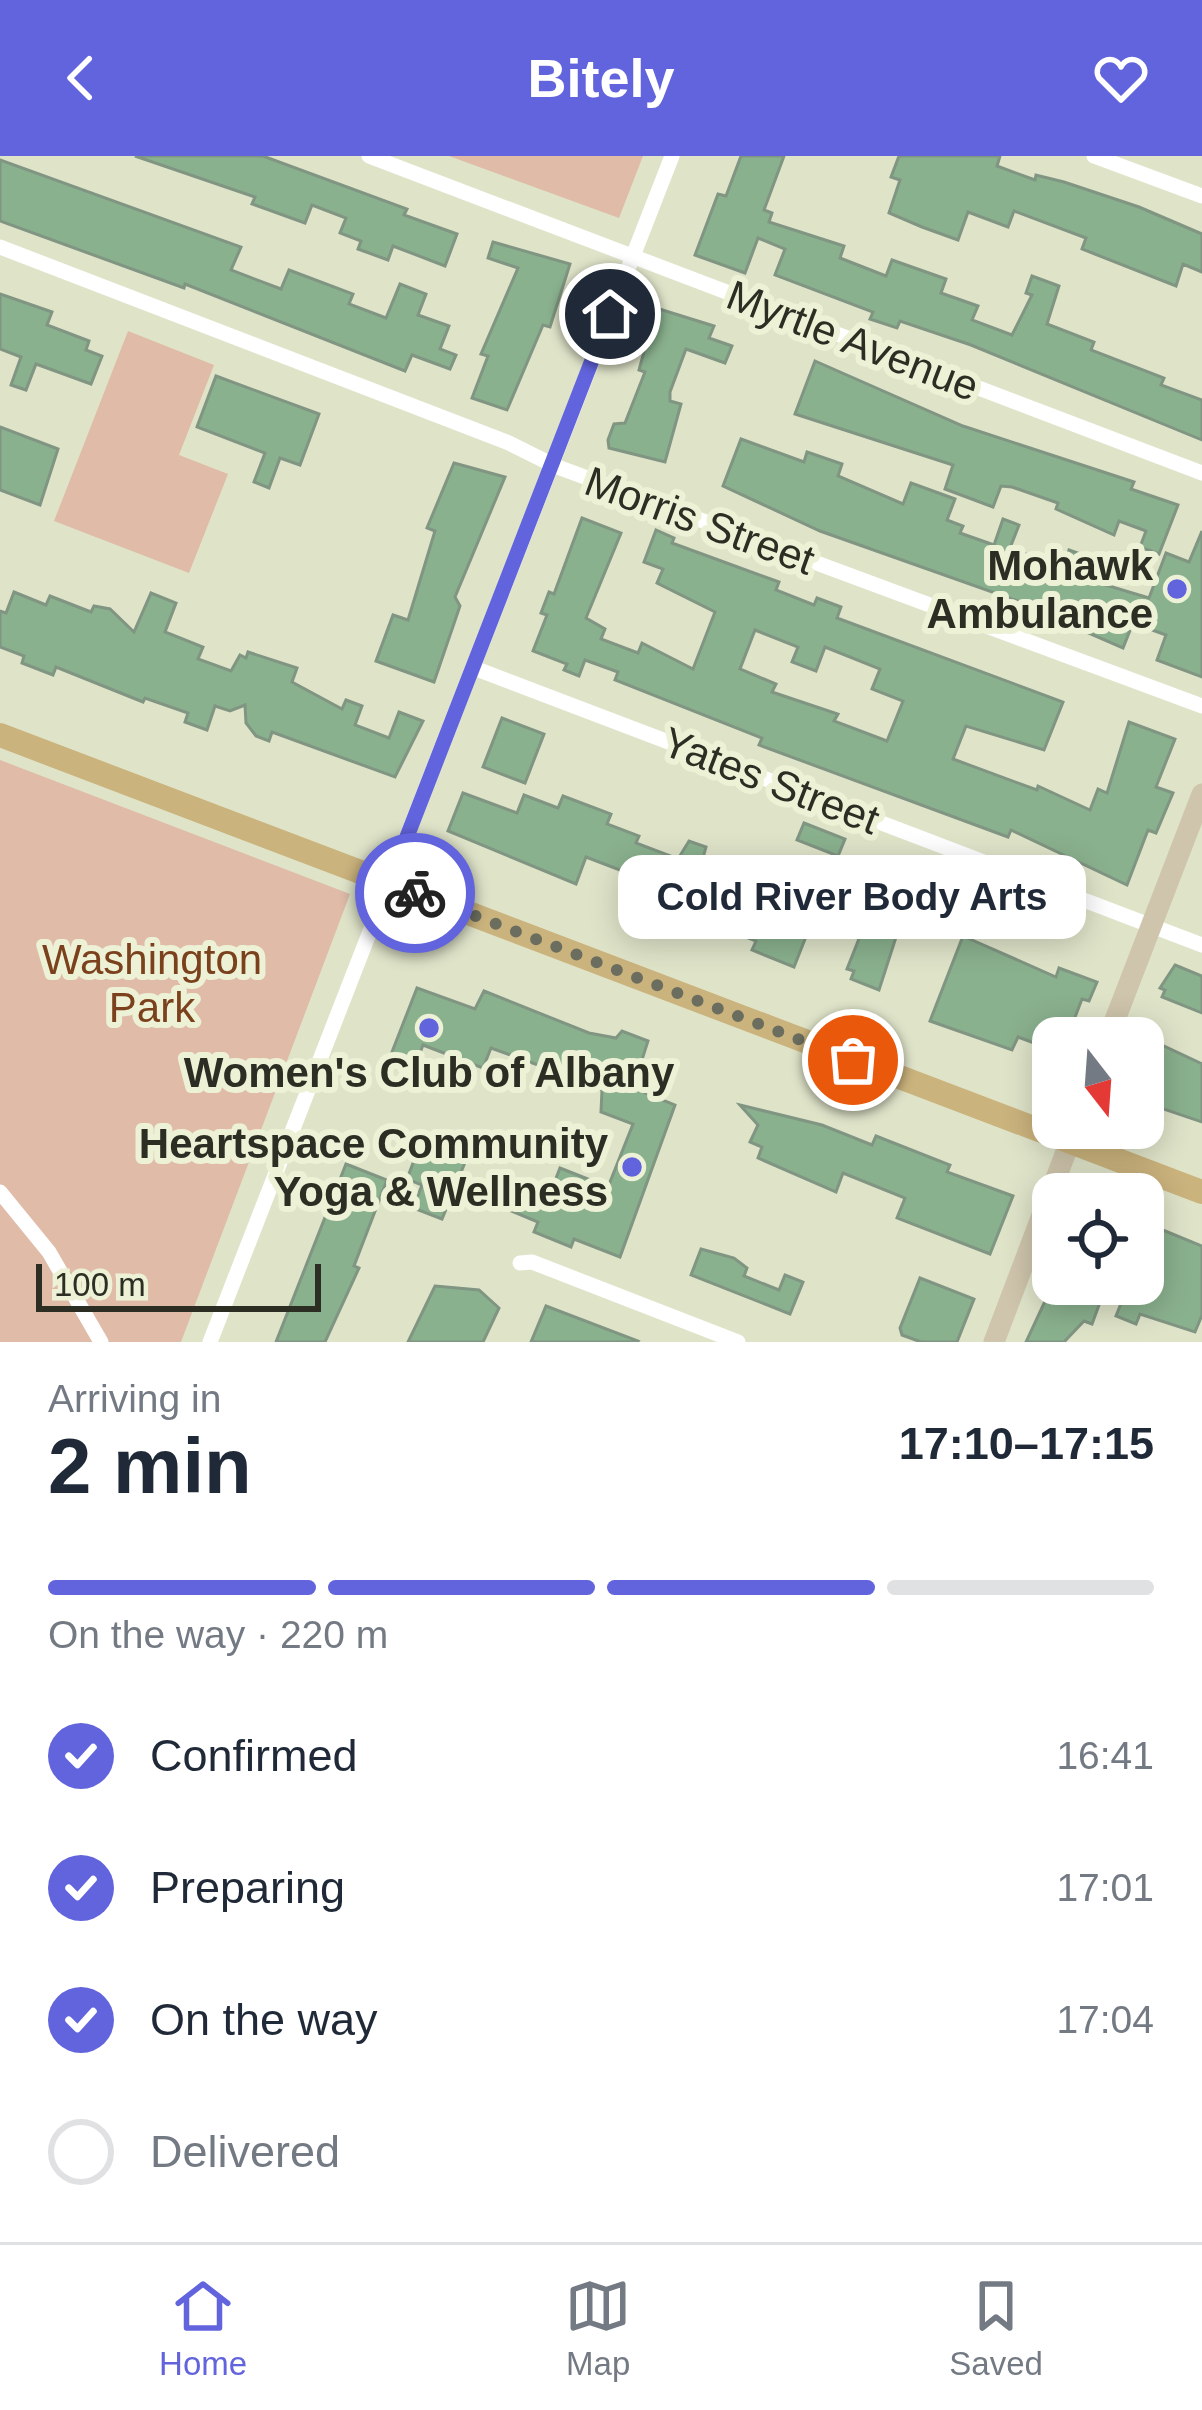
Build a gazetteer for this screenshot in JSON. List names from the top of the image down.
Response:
{
  "streets": {
    "street": ["Myrtle Avenue", "Morris Street", "Yates Street"]
  },
  "parks": ["Washington Park"],
  "places": [
    "Mohawk Ambulance",
    "Women's Club of Albany",
    "Cold River Body Arts",
    "Heartspace Community Yoga & Wellness"
  ],
  "scale_bar": "100 m",
  "north": "bottom",
  "page": {
    "header": "Bitely",
    "bubble": "Cold River Body Arts",
    "scale": "100 m",
    "heading": ["2 min", "Arriving in", "17:10–17:15"],
    "bar": "On the way · 220 m",
    "list": [
      ["Confirmed", "16:41"],
      ["Preparing", "17:01"],
      ["On the way", "17:04"],
      "Delivered"
    ],
    "tabs": ["Home", "Map", "Saved"]
  }
}
